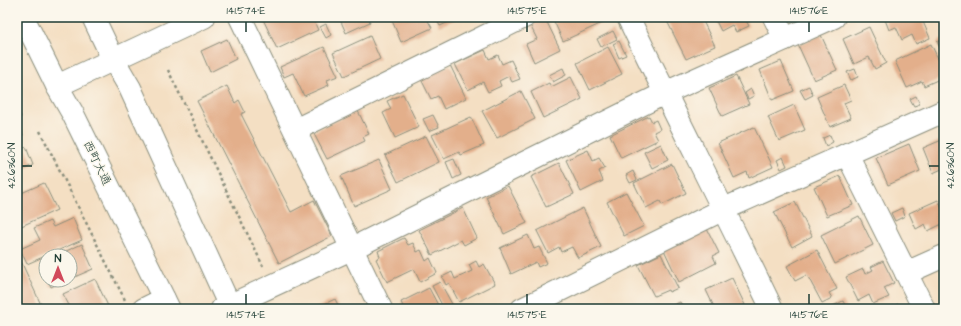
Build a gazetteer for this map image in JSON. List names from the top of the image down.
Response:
{
  "streets": {
    "street": ["西町大通"]
  },
  "north": "top",
  "coordinates": [
    "141.574°E",
    "141.575°E",
    "141.576°E",
    "42.6360°N"
  ]
}
